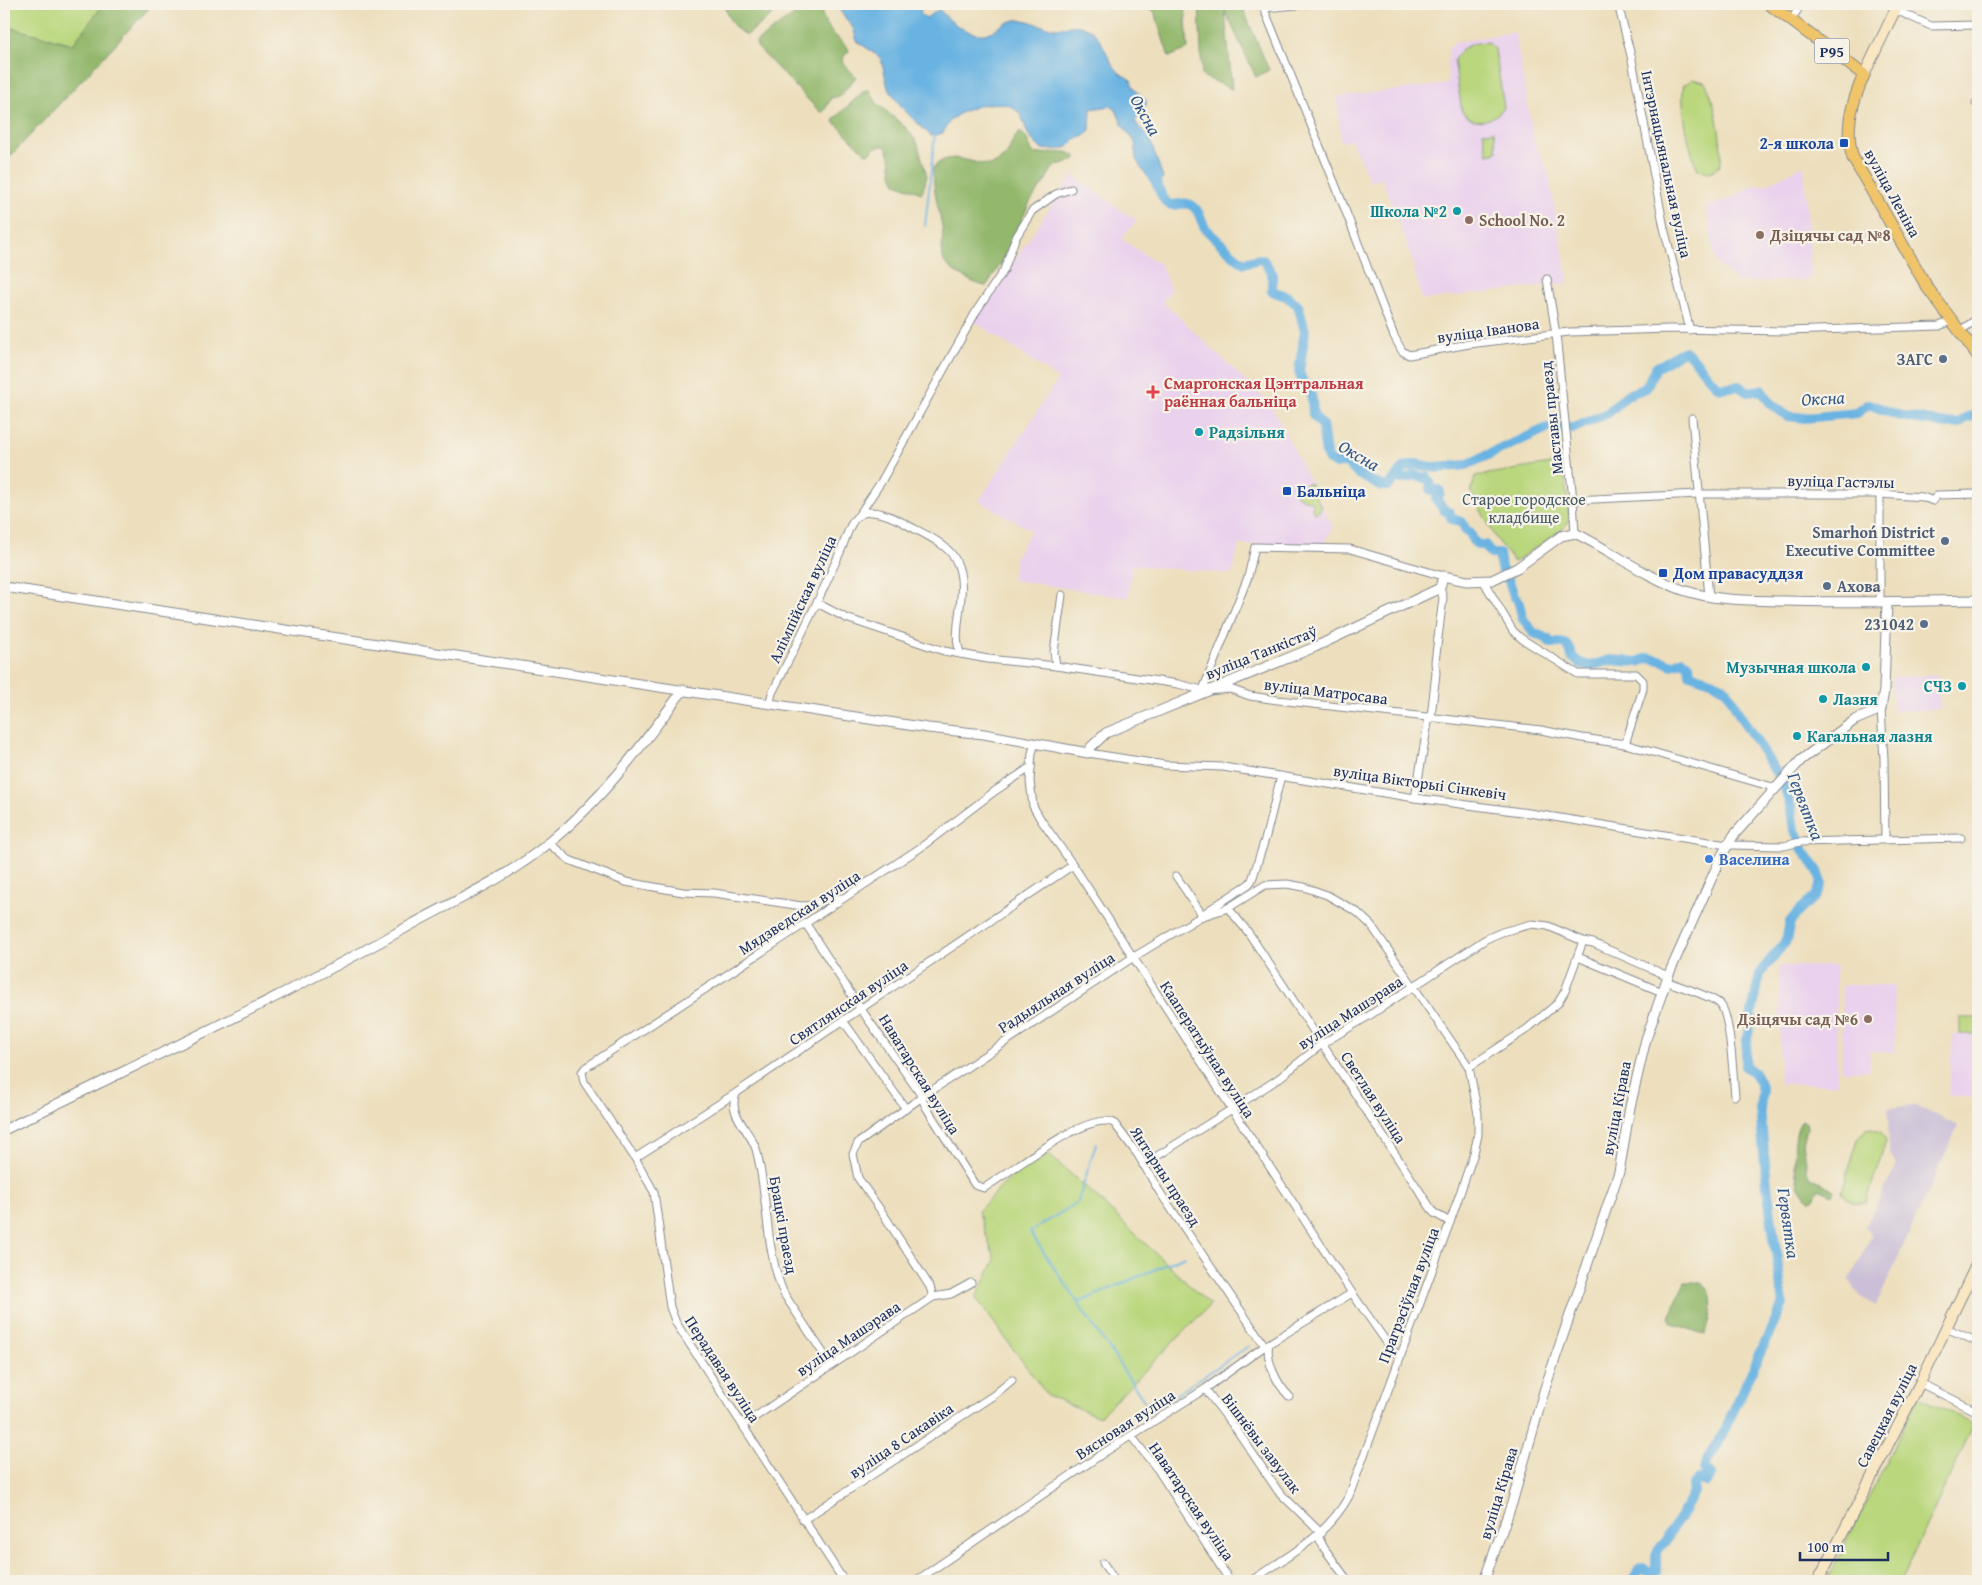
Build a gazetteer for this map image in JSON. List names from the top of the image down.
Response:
{
  "streets": {
    "main road": ["Р95", "вуліца Леніна", "Савецкая вуліца"],
    "street": [
      "Інтэрнацыянальная вуліца",
      "вуліца Іванова",
      "Маставы праезд",
      "вуліца Гастэлы",
      "Алімпійская вуліца",
      "вуліца Танкістаў",
      "вуліца Матросава",
      "вуліца Вікторыі Сінкевіч",
      "Мядзведская вуліца",
      "Радыяльная вуліца",
      "Святлянская вуліца",
      "вуліца Машэрава",
      "Кааператыўная вуліца",
      "Наватарская вуліца",
      "Светлая вуліца",
      "вуліца Кірава",
      "Янтарны праезд",
      "Брацкі праезд",
      "Прагрэсіўная вуліца",
      "Перадавая вуліца",
      "Вясновая вуліца",
      "вуліца 8 Сакавіка",
      "Вішнёвы завулак"
    ]
  },
  "crossings": [
    ["Р95", "вуліца Леніна"],
    ["Інтэрнацыянальная вуліца", "вуліца Іванова"],
    ["вуліца Леніна", "вуліца Іванова"],
    ["вуліца Іванова", "Маставы праезд"],
    ["Маставы праезд", "вуліца Гастэлы"],
    ["Алімпійская вуліца", "вуліца Матросава"],
    ["Алімпійская вуліца", "вуліца Вікторыі Сінкевіч"],
    ["вуліца Танкістаў", "вуліца Матросава"],
    ["вуліца Танкістаў", "вуліца Вікторыі Сінкевіч"],
    ["вуліца Матросава", "вуліца Кірава"],
    ["вуліца Вікторыі Сінкевіч", "Кааператыўная вуліца"],
    ["вуліца Вікторыі Сінкевіч", "вуліца Кірава"],
    ["Мядзведская вуліца", "Кааператыўная вуліца"],
    ["Мядзведская вуліца", "Наватарская вуліца"],
    ["Мядзведская вуліца", "Перадавая вуліца"],
    ["Радыяльная вуліца", "вуліца Машэрава"],
    ["Радыяльная вуліца", "Кааператыўная вуліца"],
    ["Радыяльная вуліца", "Наватарская вуліца"],
    ["Радыяльная вуліца", "Светлая вуліца"],
    ["Радыяльная вуліца", "Прагрэсіўная вуліца"],
    ["Святлянская вуліца", "Кааператыўная вуліца"],
    ["Святлянская вуліца", "Наватарская вуліца"],
    ["Святлянская вуліца", "Перадавая вуліца"],
    ["вуліца Машэрава", "Кааператыўная вуліца"],
    ["вуліца Машэрава", "Светлая вуліца"],
    ["вуліца Машэрава", "вуліца Кірава"],
    ["вуліца Машэрава", "Янтарны праезд"],
    ["вуліца Машэрава", "Брацкі праезд"],
    ["вуліца Машэрава", "Прагрэсіўная вуліца"],
    ["вуліца Машэрава", "Перадавая вуліца"],
    ["Кааператыўная вуліца", "Прагрэсіўная вуліца"],
    ["Кааператыўная вуліца", "Вясновая вуліца"],
    ["Наватарская вуліца", "Янтарны праезд"],
    ["Наватарская вуліца", "Вясновая вуліца"],
    ["Светлая вуліца", "Прагрэсіўная вуліца"],
    ["Янтарны праезд", "Вясновая вуліца"],
    ["Прагрэсіўная вуліца", "Вішнёвы завулак"],
    ["Перадавая вуліца", "вуліца 8 Сакавіка"],
    ["Вясновая вуліца", "Вішнёвы завулак"]
  ],
  "water": ["Оксна", "Гервятка"],
  "parks": ["Старое городское кладбище"],
  "places": {
    "transit": ["2-я школа", "Бальніца", "Дом правасуддзя"],
    "other": [
      "Школа №2",
      "School No. 2",
      "Дзіцячы сад №8",
      "ЗАГС",
      "Радзільня",
      "Smarhoń District Executive Committee",
      "Ахова",
      "231042",
      "Музычная школа",
      "СЧЗ",
      "Лазня",
      "Кагальная лазня",
      "Васелина",
      "Дзіцячы сад №6"
    ],
    "health": ["Смаргонская Цэнтральная раённая бальніца"]
  },
  "scale_bar": "100 m"
}
